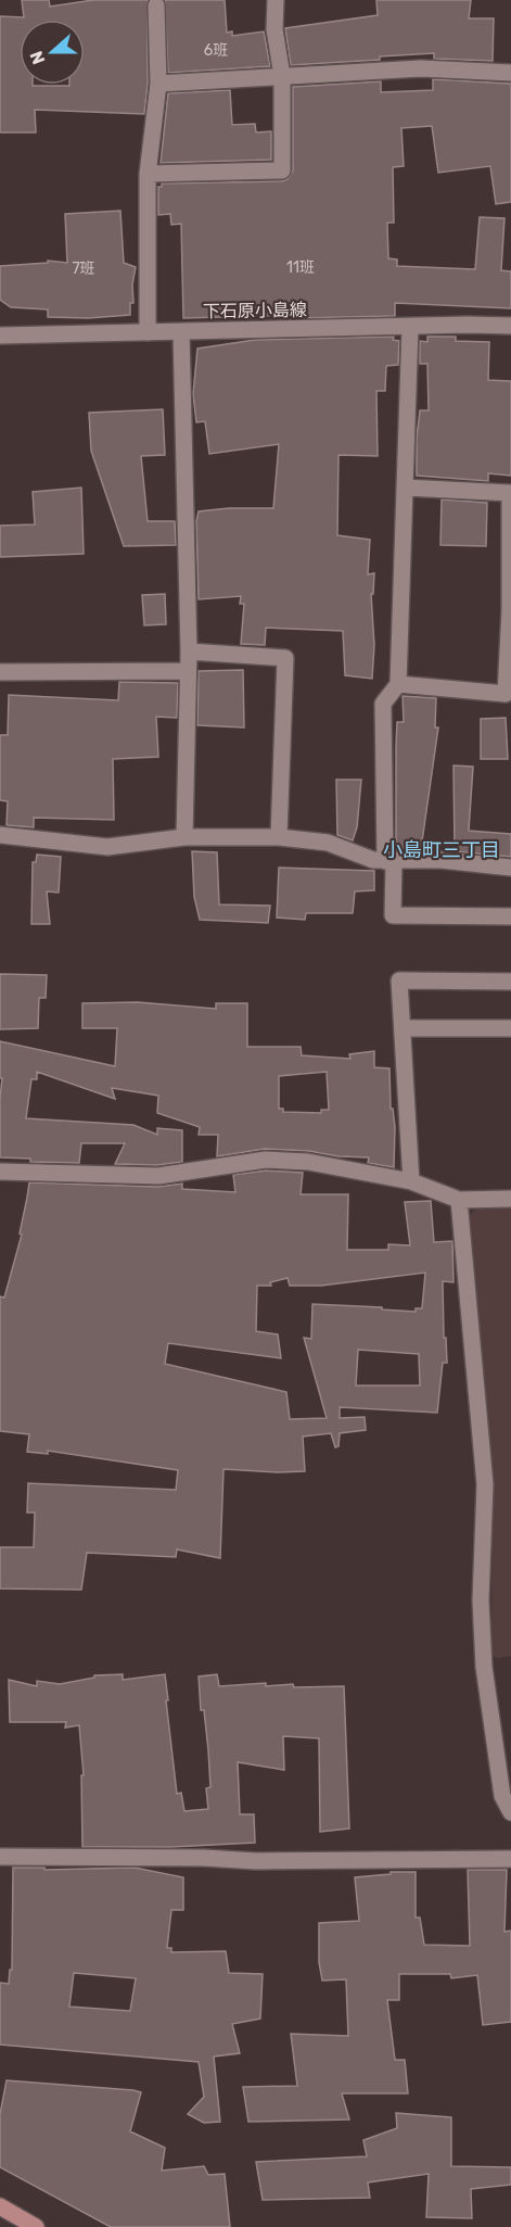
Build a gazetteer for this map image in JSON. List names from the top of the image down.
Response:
{
  "streets": {
    "street": ["下石原小島線"]
  },
  "districts": ["小島町三丁目"],
  "house_numbers": ["6班", "11班", "7班"],
  "north": "left"
}
